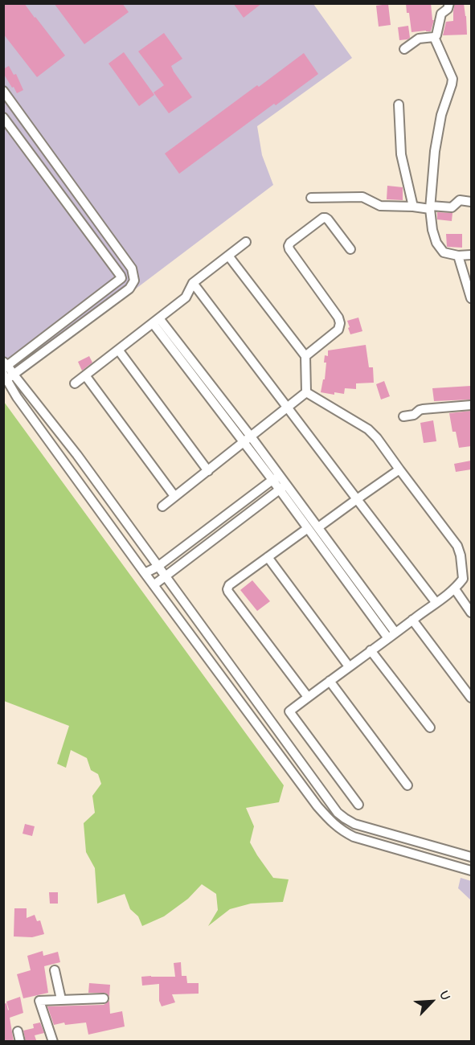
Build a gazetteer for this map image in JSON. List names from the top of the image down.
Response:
{
  "north": "top right"
}
